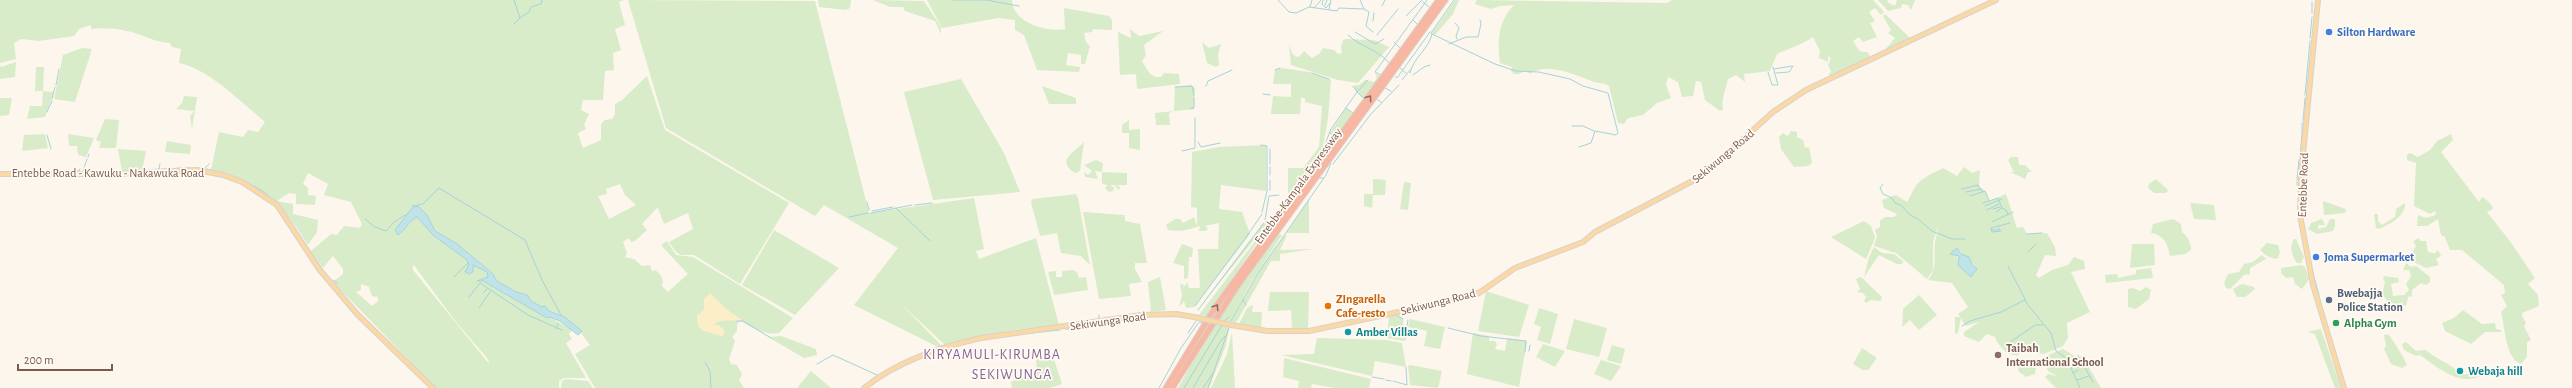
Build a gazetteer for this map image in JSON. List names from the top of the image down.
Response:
{
  "streets": {
    "highway": ["Entebbe-Kampala Expressway"],
    "main road": ["Sekiwunga Road", "Entebbe Road - Kawuku - Nakawuka Road", "Entebbe Road"]
  },
  "districts": ["KIRYAMULI-KIRUMBA", "SEKIWUNGA"],
  "places": [
    "Silton Hardware",
    "Joma Supermarket",
    "Bwebajja Police Station",
    "ZIngarella Cafe-resto",
    "Alpha Gym",
    "Amber Villas",
    "Taibah International School",
    "Webaja hill"
  ],
  "scale_bar": "200 m"
}
